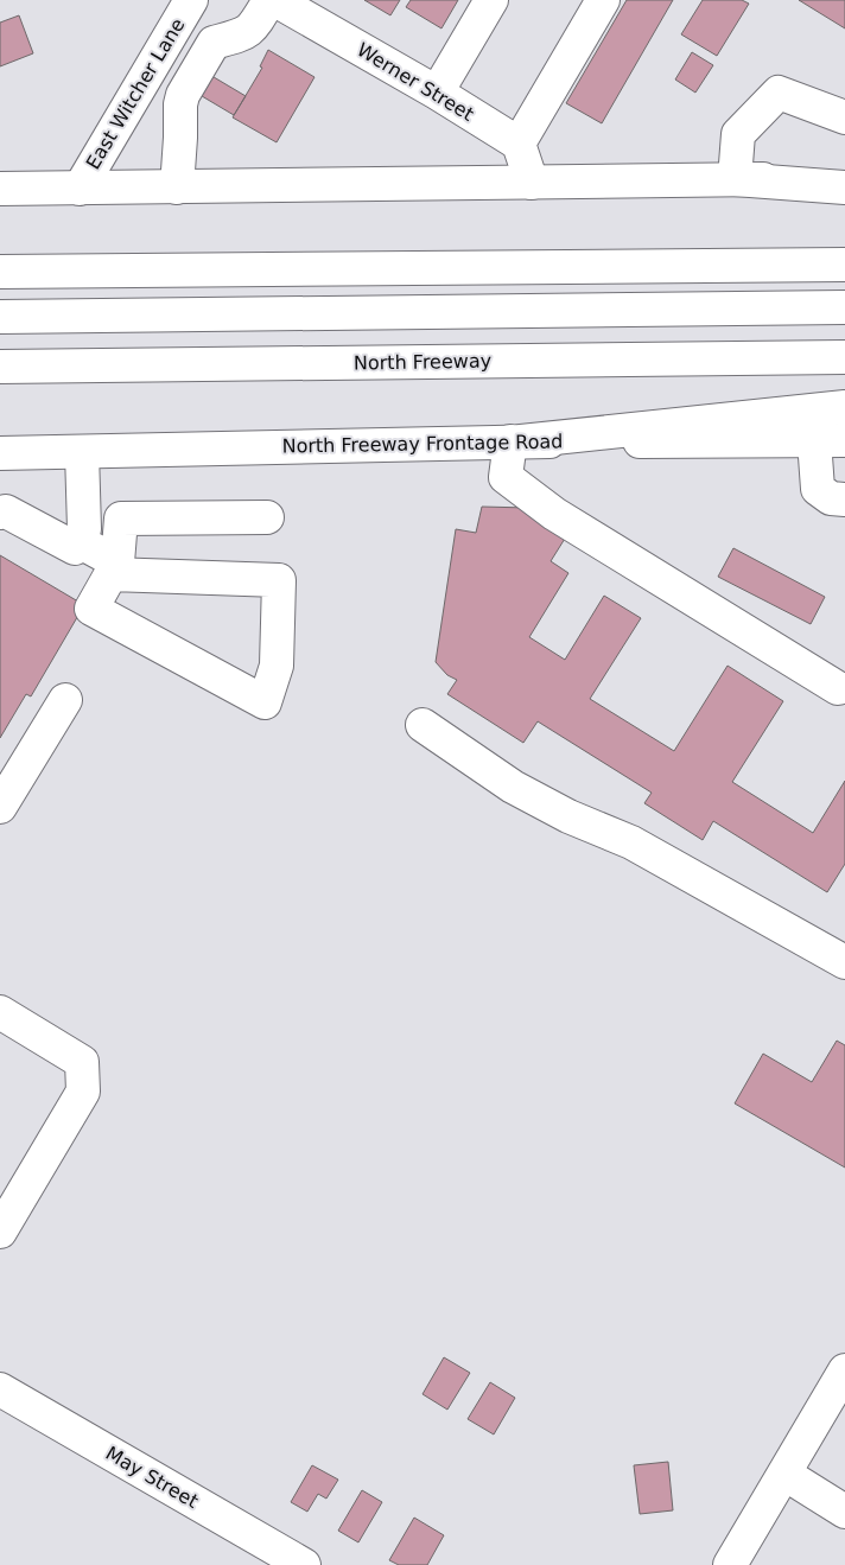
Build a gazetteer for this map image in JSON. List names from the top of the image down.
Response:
{
  "streets": {
    "main road": [
      "Werner Street",
      "East Witcher Lane",
      "North Freeway",
      "North Freeway Frontage Road",
      "May Street"
    ]
  }
}
